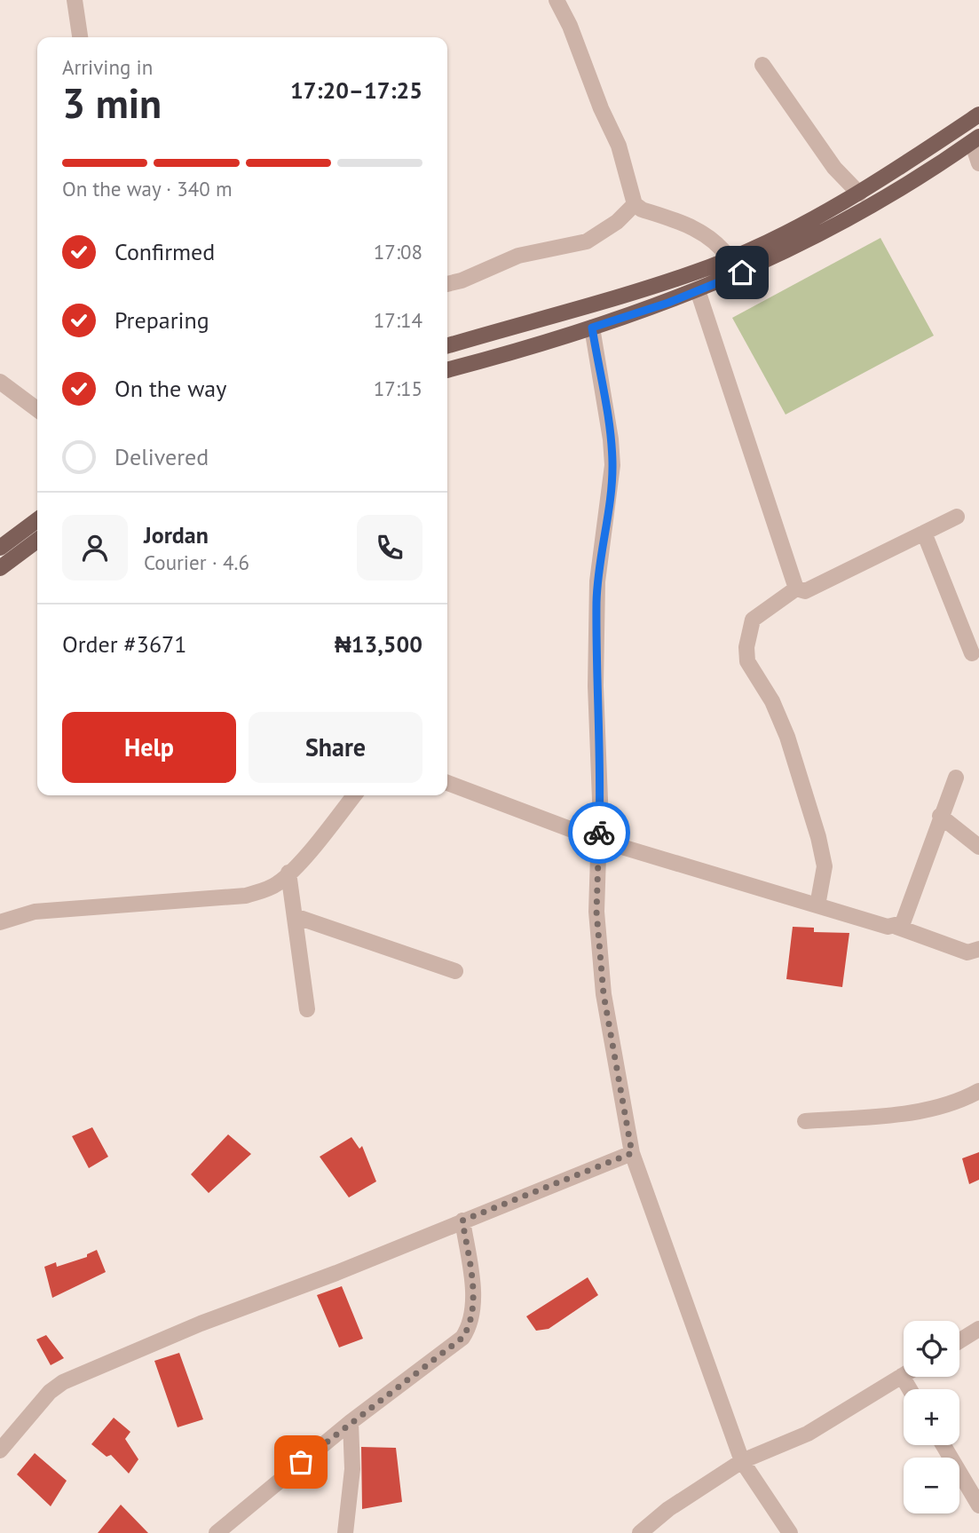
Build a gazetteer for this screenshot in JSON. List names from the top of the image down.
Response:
{
  "page": {
    "heading": ["3 min", "Arriving in", "17:20–17:25"],
    "panel": [
      "Jordan",
      "Courier · 4.6",
      "Order #3671",
      "₦13,500"
    ],
    "bar": "On the way · 340 m",
    "list": [
      ["Confirmed", "17:08"],
      ["Preparing", "17:14"],
      ["On the way", "17:15"],
      "Delivered"
    ],
    "buttons": ["Help", "Share"],
    "map_buttons": ["+", "−"]
  }
}
